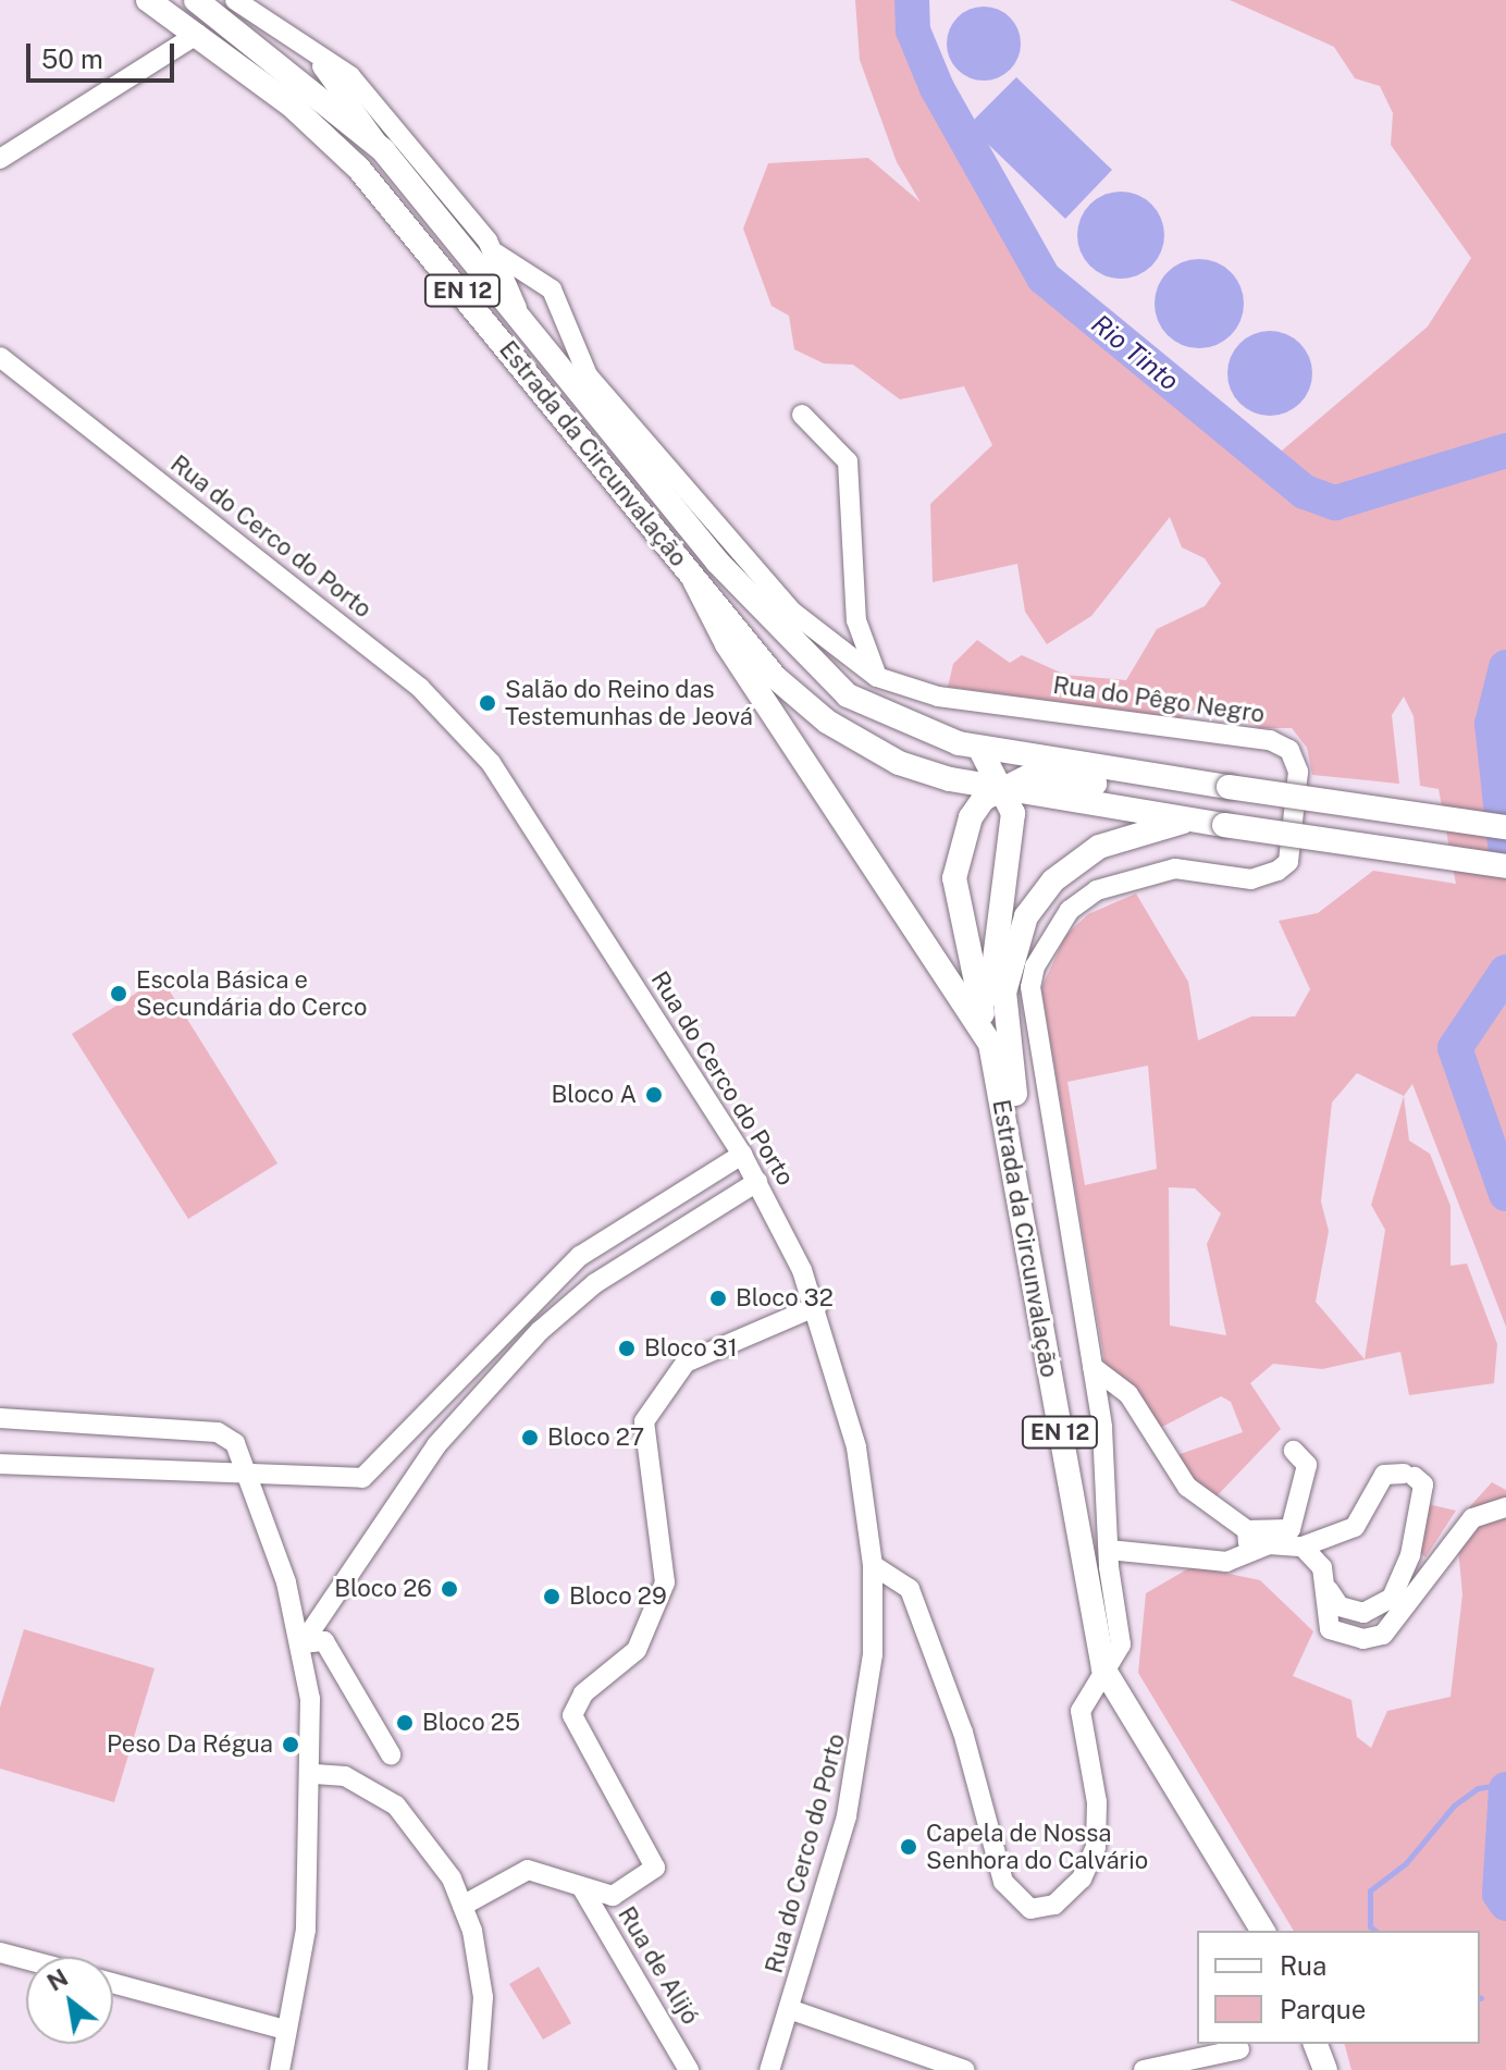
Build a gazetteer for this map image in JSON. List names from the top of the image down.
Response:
{
  "streets": {
    "main road": ["EN 12", "Estrada da Circunvalação"],
    "street": ["Rua do Cerco do Porto", "Rua do Pêgo Negro", "Rua de Alijó"]
  },
  "crossings": [
    ["EN 12", "Estrada da Circunvalação"],
    ["Estrada da Circunvalação", "Rua do Pêgo Negro"],
    ["Rua do Cerco do Porto", "Rua do Pêgo Negro"]
  ],
  "water": ["Rio Tinto"],
  "places": [
    "Salão do Reino das Testemunhas de Jeová",
    "Escola Básica e Secundária do Cerco",
    "Bloco A",
    "Bloco 32",
    "Bloco 31",
    "Bloco 27",
    "Bloco 26",
    "Bloco 29",
    "Bloco 25",
    "Peso Da Régua",
    "Capela de Nossa Senhora do Calvário"
  ],
  "legend": ["Rua", "Parque"],
  "scale_bar": "50 m",
  "north": "top left"
}
